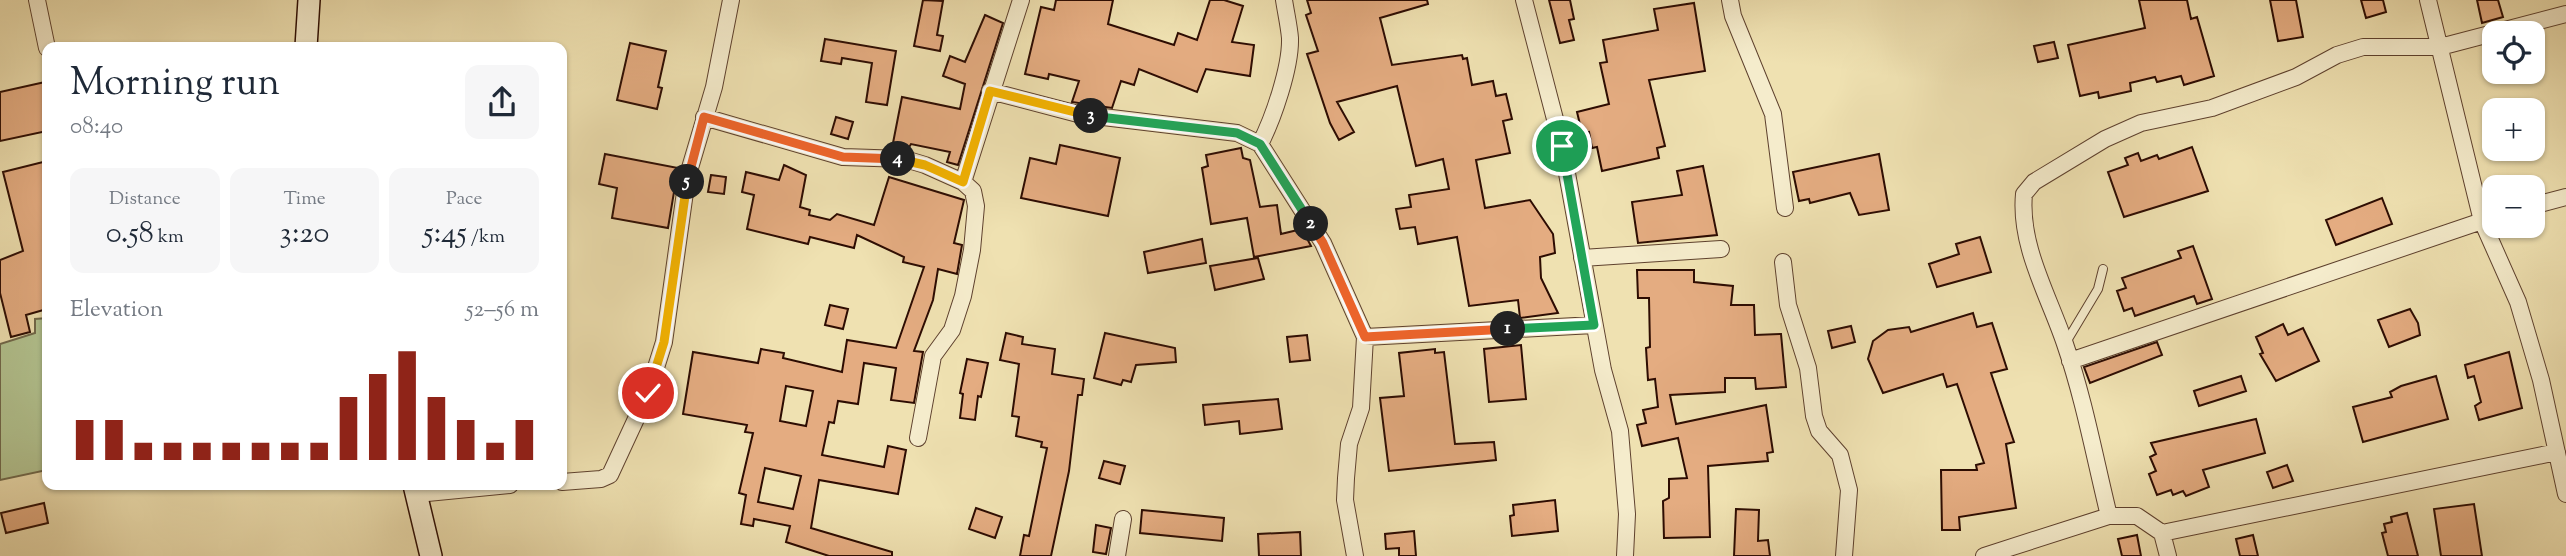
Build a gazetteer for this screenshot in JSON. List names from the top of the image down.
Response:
{
  "page": {
    "map_buttons": ["+", "−"],
    "heading": ["Morning run", "08:40"],
    "pins": [
      "3",
      "4",
      "5",
      "2",
      "1"
    ],
    "stats": [
      ["Distance", "0.58 km"],
      ["Time", "3:20"],
      ["Pace", "5:45 /km"]
    ],
    "chart": ["Elevation", "52–56 m"]
  }
}
